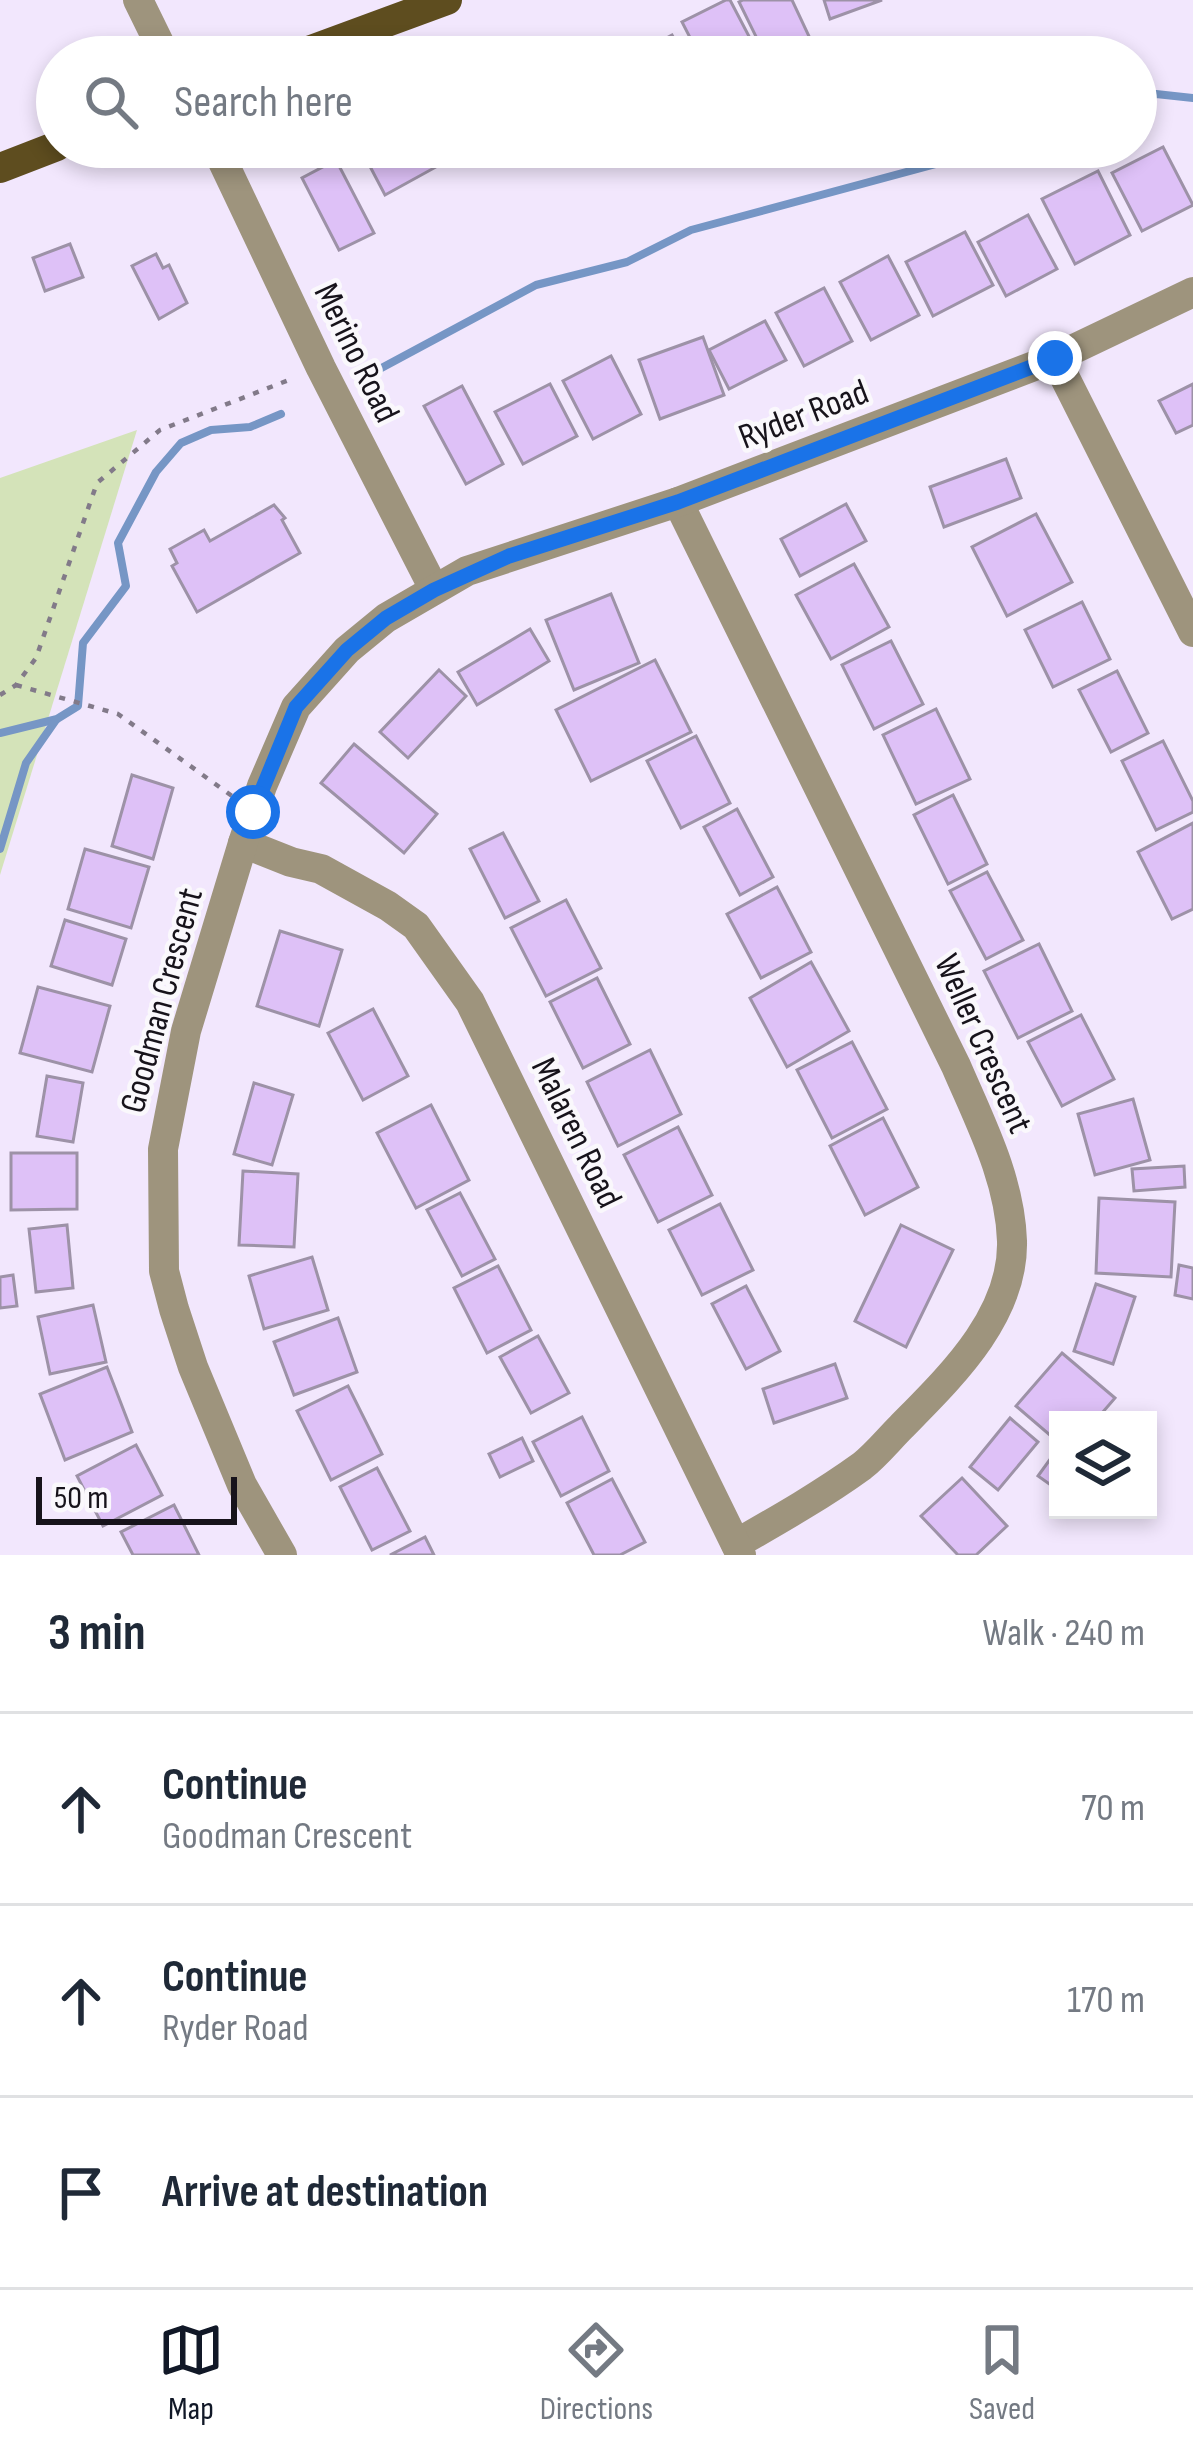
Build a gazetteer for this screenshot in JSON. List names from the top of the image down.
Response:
{
  "streets": {
    "street": [
      "Merino Road",
      "Ryder Road",
      "Goodman Crescent",
      "Weller Crescent",
      "Malaren Road"
    ]
  },
  "crossings": [
    ["Merino Road", "Ryder Road"],
    ["Merino Road", "Goodman Crescent"],
    ["Ryder Road", "Goodman Crescent"],
    ["Ryder Road", "Weller Crescent"],
    ["Goodman Crescent", "Malaren Road"],
    ["Weller Crescent", "Malaren Road"]
  ],
  "scale_bar": "50 m",
  "page": {
    "search": "Search here",
    "scale": "50 m",
    "heading": ["3 min", "Walk · 240 m"],
    "list": [
      ["Continue", "Goodman Crescent", "70 m"],
      ["Continue", "Ryder Road", "170 m"],
      "Arrive at destination"
    ],
    "nav": ["Map", "Directions", "Saved"]
  }
}
